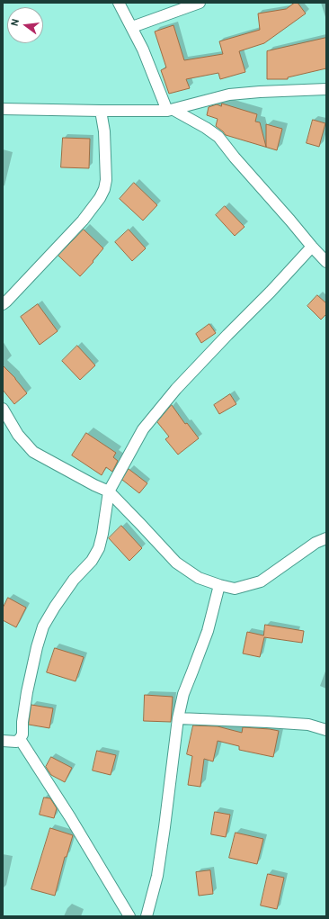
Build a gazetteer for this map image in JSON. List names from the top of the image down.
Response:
{
  "north": "left"
}
